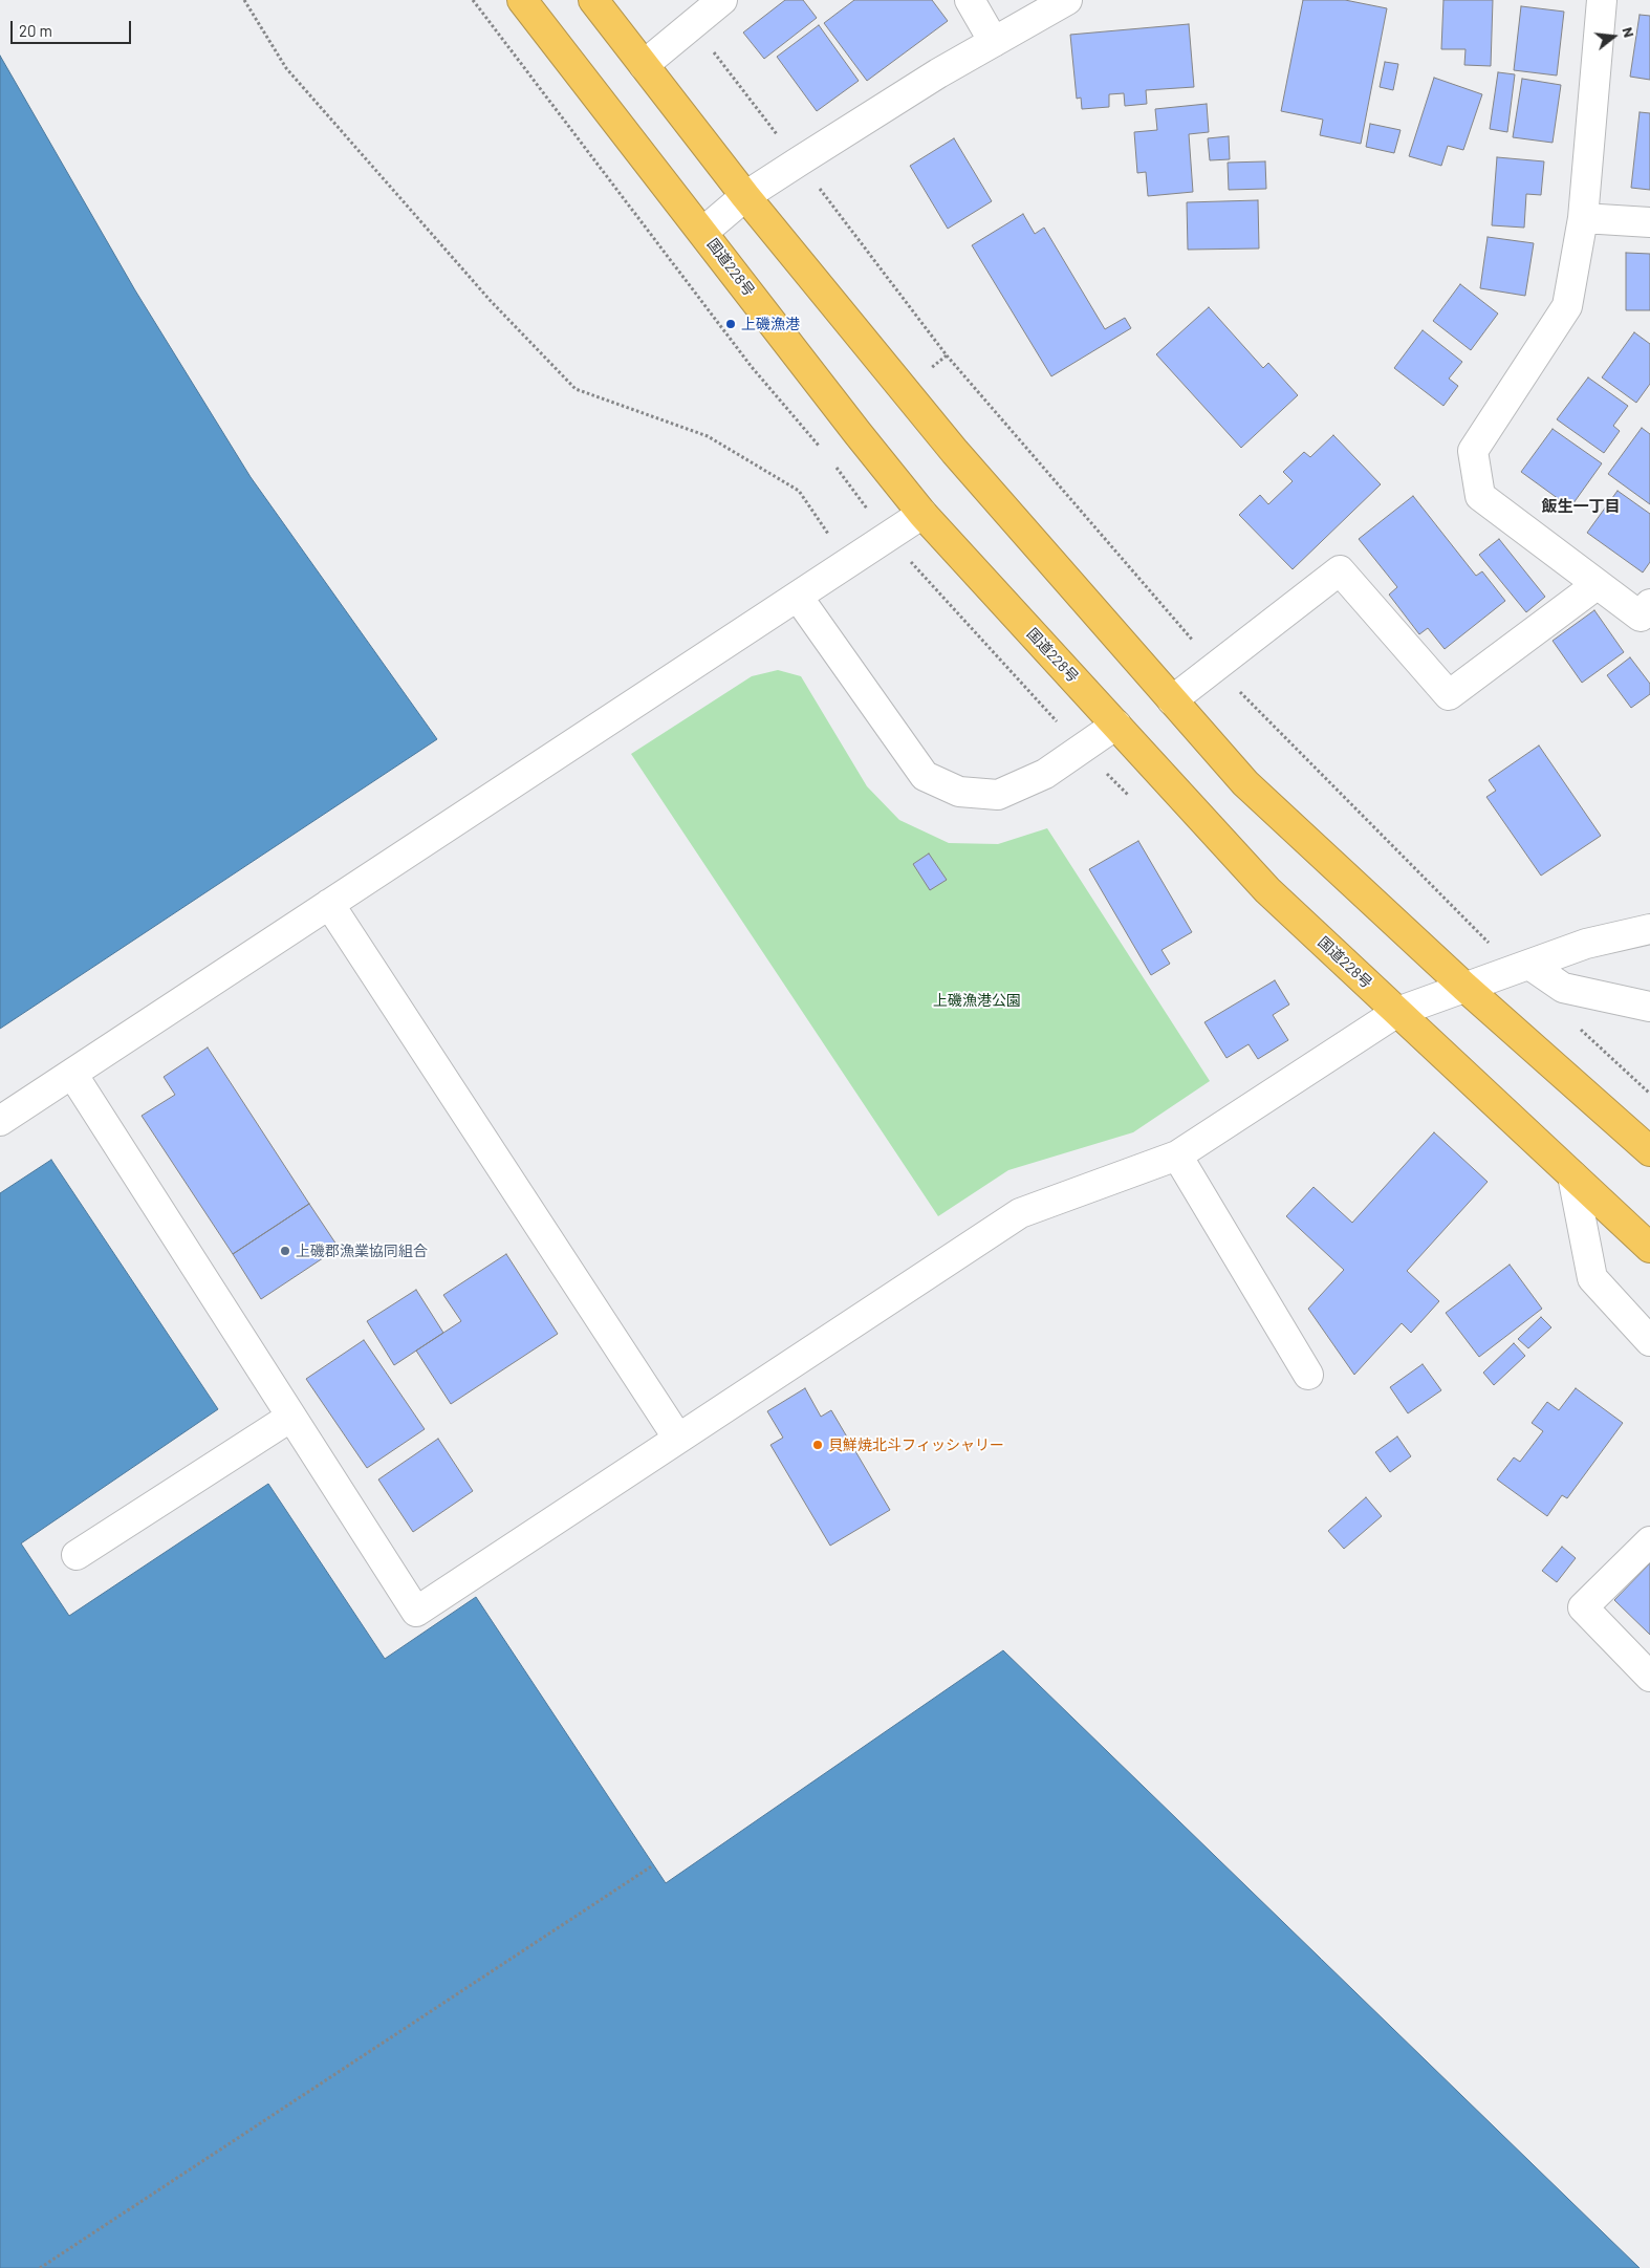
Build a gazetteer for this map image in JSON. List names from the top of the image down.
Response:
{
  "streets": {
    "highway": ["国道228号"]
  },
  "districts": ["飯生一丁目"],
  "parks": ["上磯漁港公園"],
  "places": ["上磯漁港", "上磯郡漁業協同組合", "貝鮮焼北斗フィッシャリー"],
  "scale_bar": "20 m",
  "north": "right"
}
